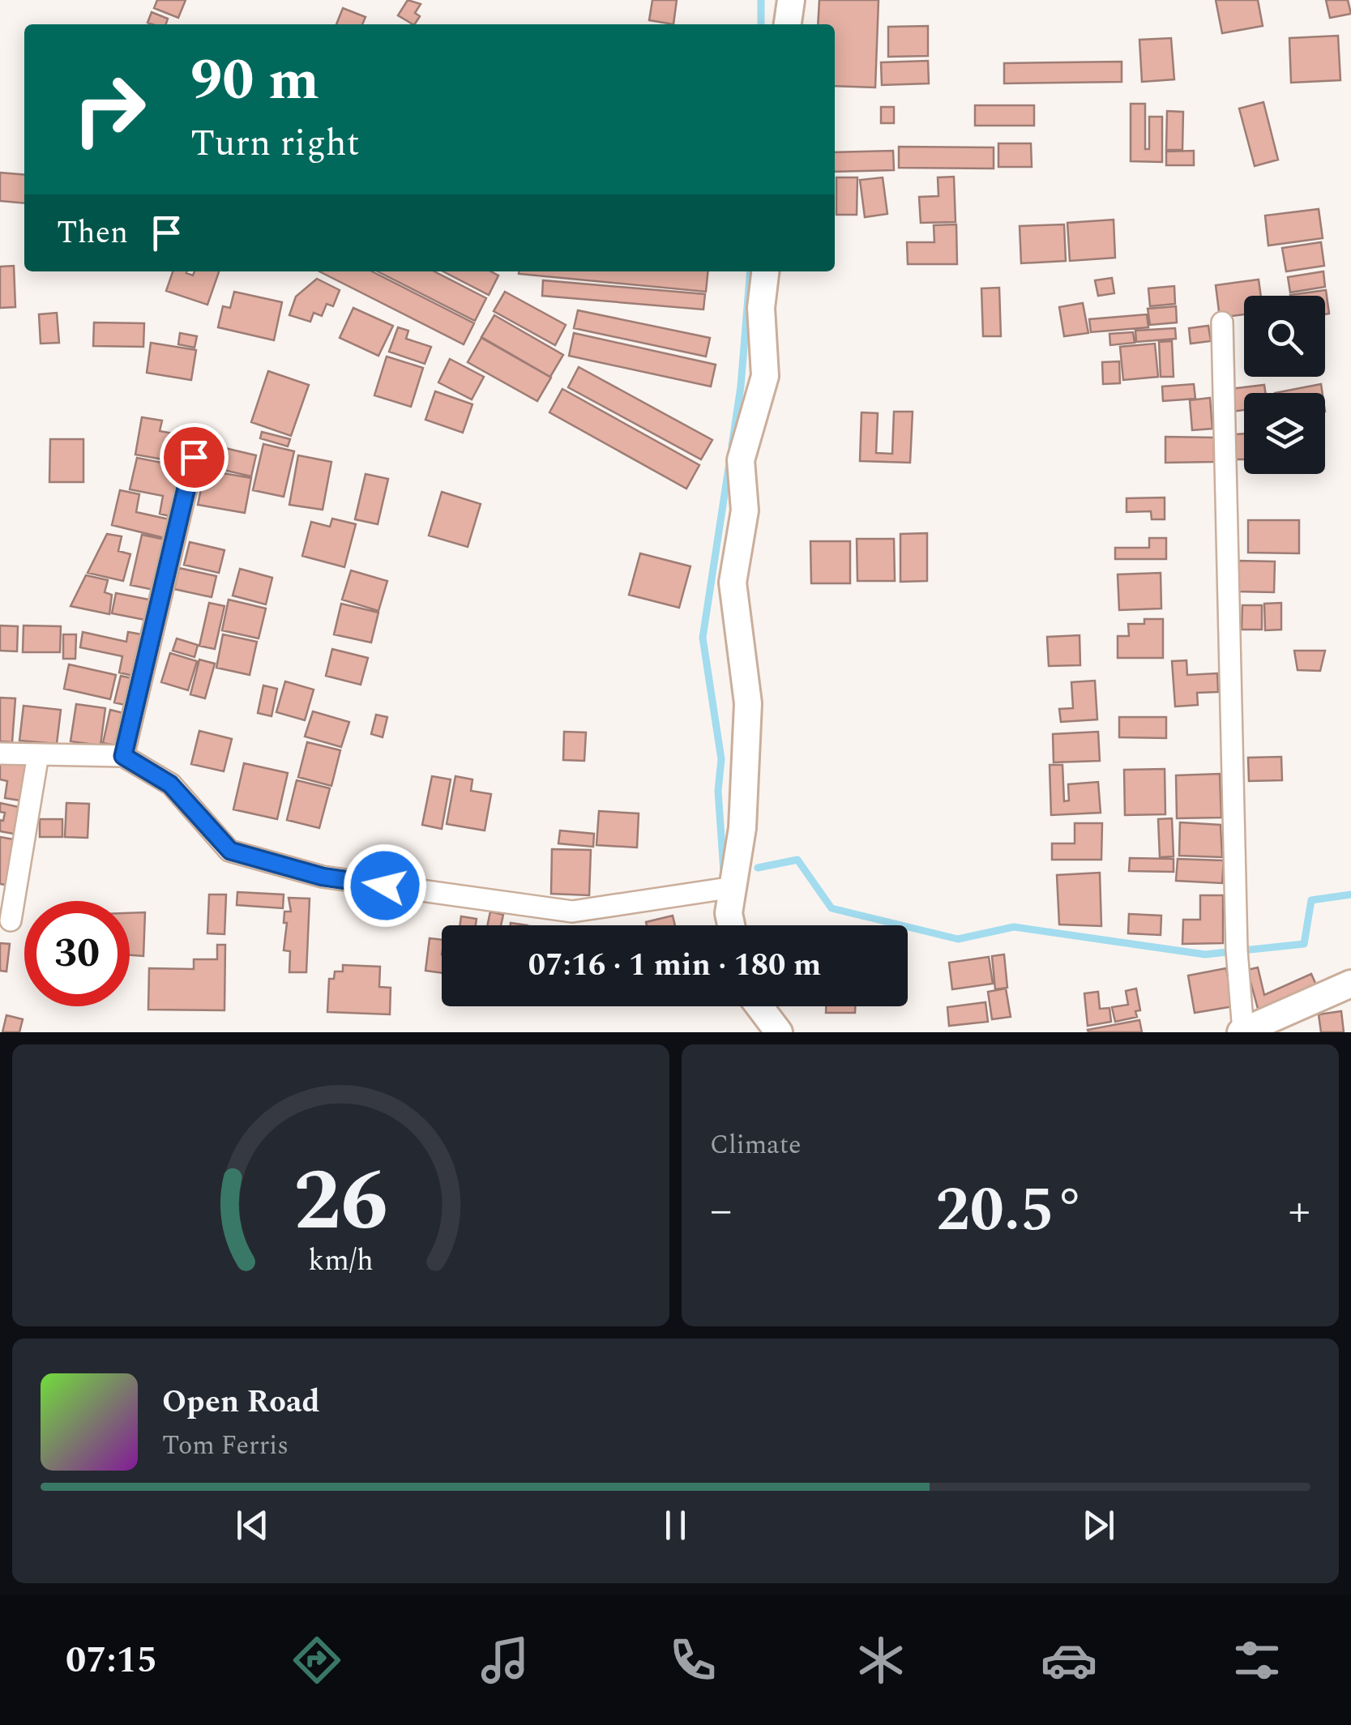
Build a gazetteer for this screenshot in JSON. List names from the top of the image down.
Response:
{
  "page": {
    "turn": ["90 m", "Turn right"],
    "then": "Then",
    "limit": "30",
    "trip": "07:16 · 1 min · 180 m",
    "tile": "Climate",
    "heat": ["−", "20.5°", "+"],
    "song": ["Open Road", "Tom Ferris"],
    "tabs": "07:15",
    "gauge": ["26", "km/h"]
  }
}
